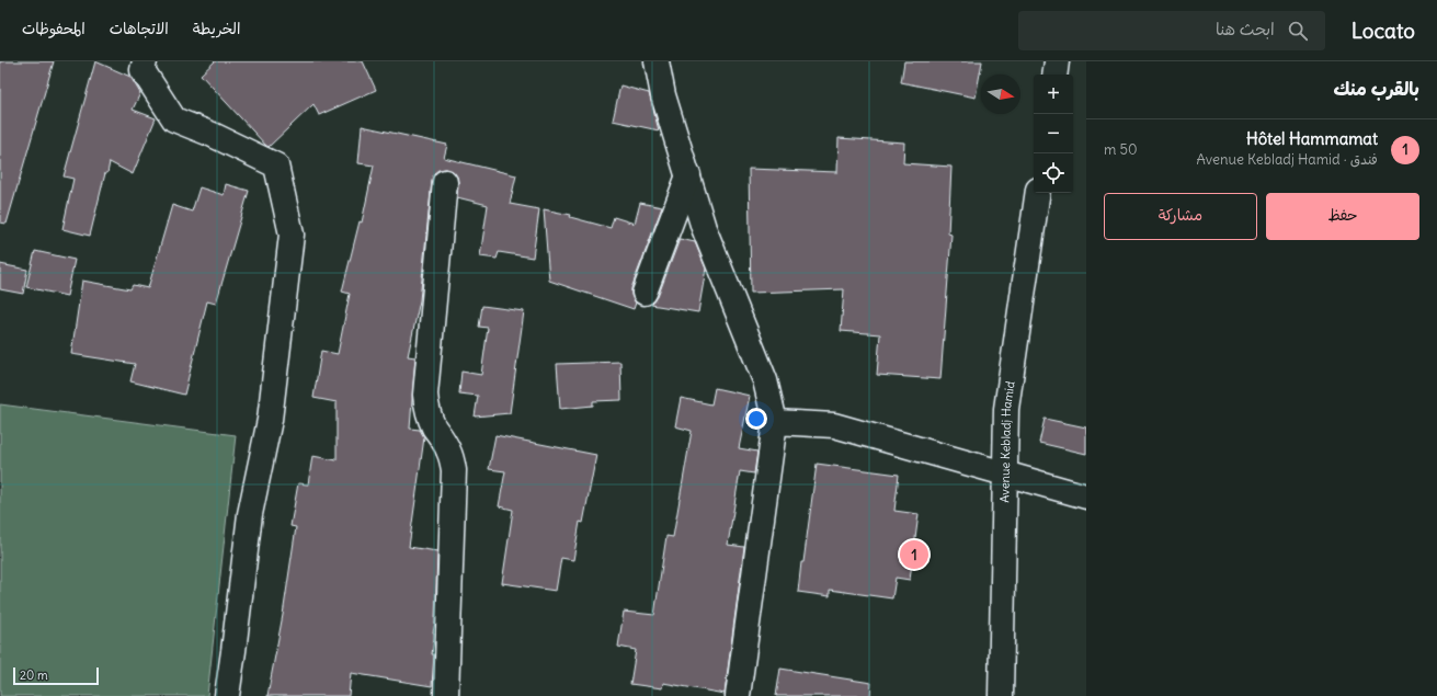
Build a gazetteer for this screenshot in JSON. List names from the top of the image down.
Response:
{
  "streets": {
    "street": ["Avenue Kebladj Hamid"]
  },
  "scale_bar": "20 m",
  "north": "right",
  "page": {
    "header": "Locato",
    "search": "ابحث هنا",
    "nav": ["الخريطة", "الاتجاهات", "المحفوظات"],
    "heading": "بالقرب منك",
    "map_buttons": ["+", "−"],
    "list": [
      {
        "mark": "1",
        "name": "Hôtel Hammamat",
        "note": "فندق · Avenue Kebladj Hamid",
        "value": "50 m"
      }
    ],
    "buttons": ["حفظ", "مشاركة"],
    "pins": "1",
    "scale": "20 m"
  }
}
